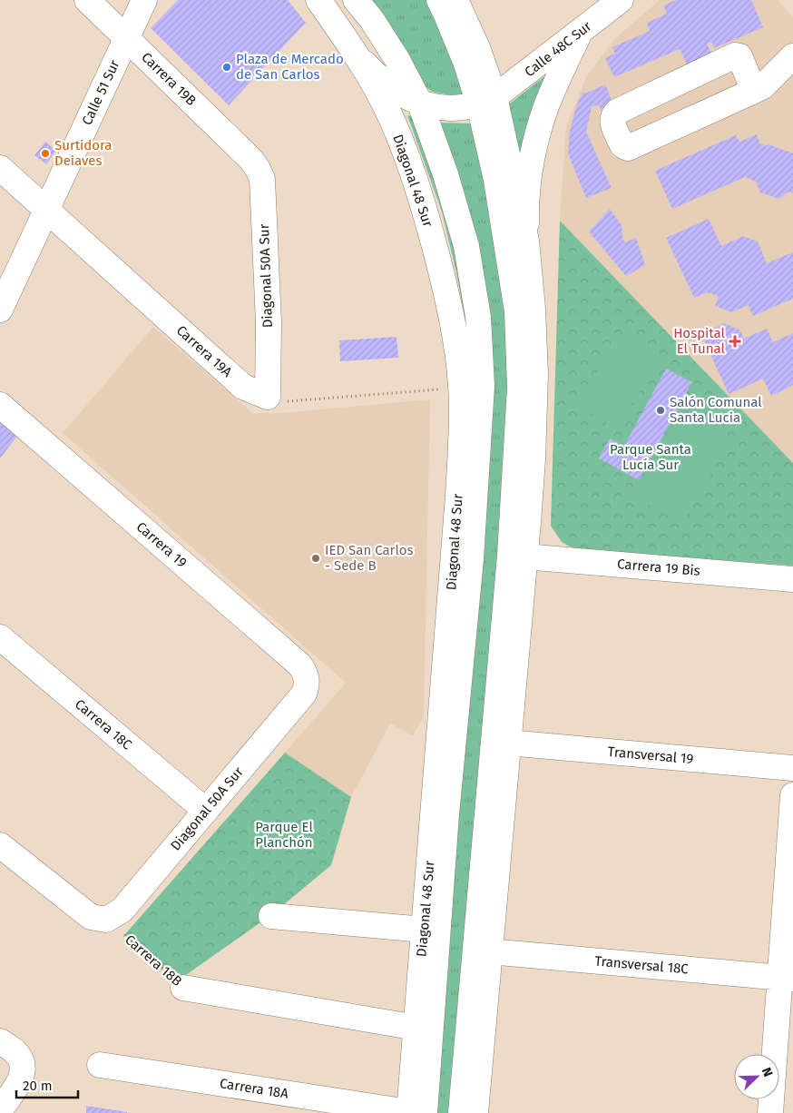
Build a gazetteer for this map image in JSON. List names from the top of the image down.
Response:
{
  "streets": {
    "street": [
      "Calle 48C Sur",
      "Carrera 19B",
      "Calle 51 Sur",
      "Diagonal 48 Sur",
      "Diagonal 50A Sur",
      "Carrera 19A",
      "Carrera 19",
      "Carrera 19 Bis",
      "Carrera 18C",
      "Transversal 19",
      "Carrera 18B",
      "Transversal 18C",
      "Carrera 18A"
    ]
  },
  "crossings": [
    ["Carrera 19B", "Calle 51 Sur"],
    ["Carrera 19B", "Diagonal 50A Sur"],
    ["Calle 51 Sur", "Carrera 19A"],
    ["Diagonal 48 Sur", "Carrera 18B"],
    ["Diagonal 48 Sur", "Carrera 18A"],
    ["Diagonal 50A Sur", "Carrera 19A"],
    ["Diagonal 50A Sur", "Carrera 19"],
    ["Diagonal 50A Sur", "Carrera 18C"],
    ["Diagonal 50A Sur", "Carrera 18B"]
  ],
  "parks": ["Parque Santa Lucía Sur", "Parque El Planchón"],
  "places": {
    "other": [
      "Plaza de Mercado de San Carlos",
      "Surtidora Deiaves",
      "Salón Comunal Santa Lucia",
      "IED San Carlos - Sede B"
    ],
    "health": ["Hospital El Tunal"]
  },
  "scale_bar": "20 m",
  "north": "top right"
}
